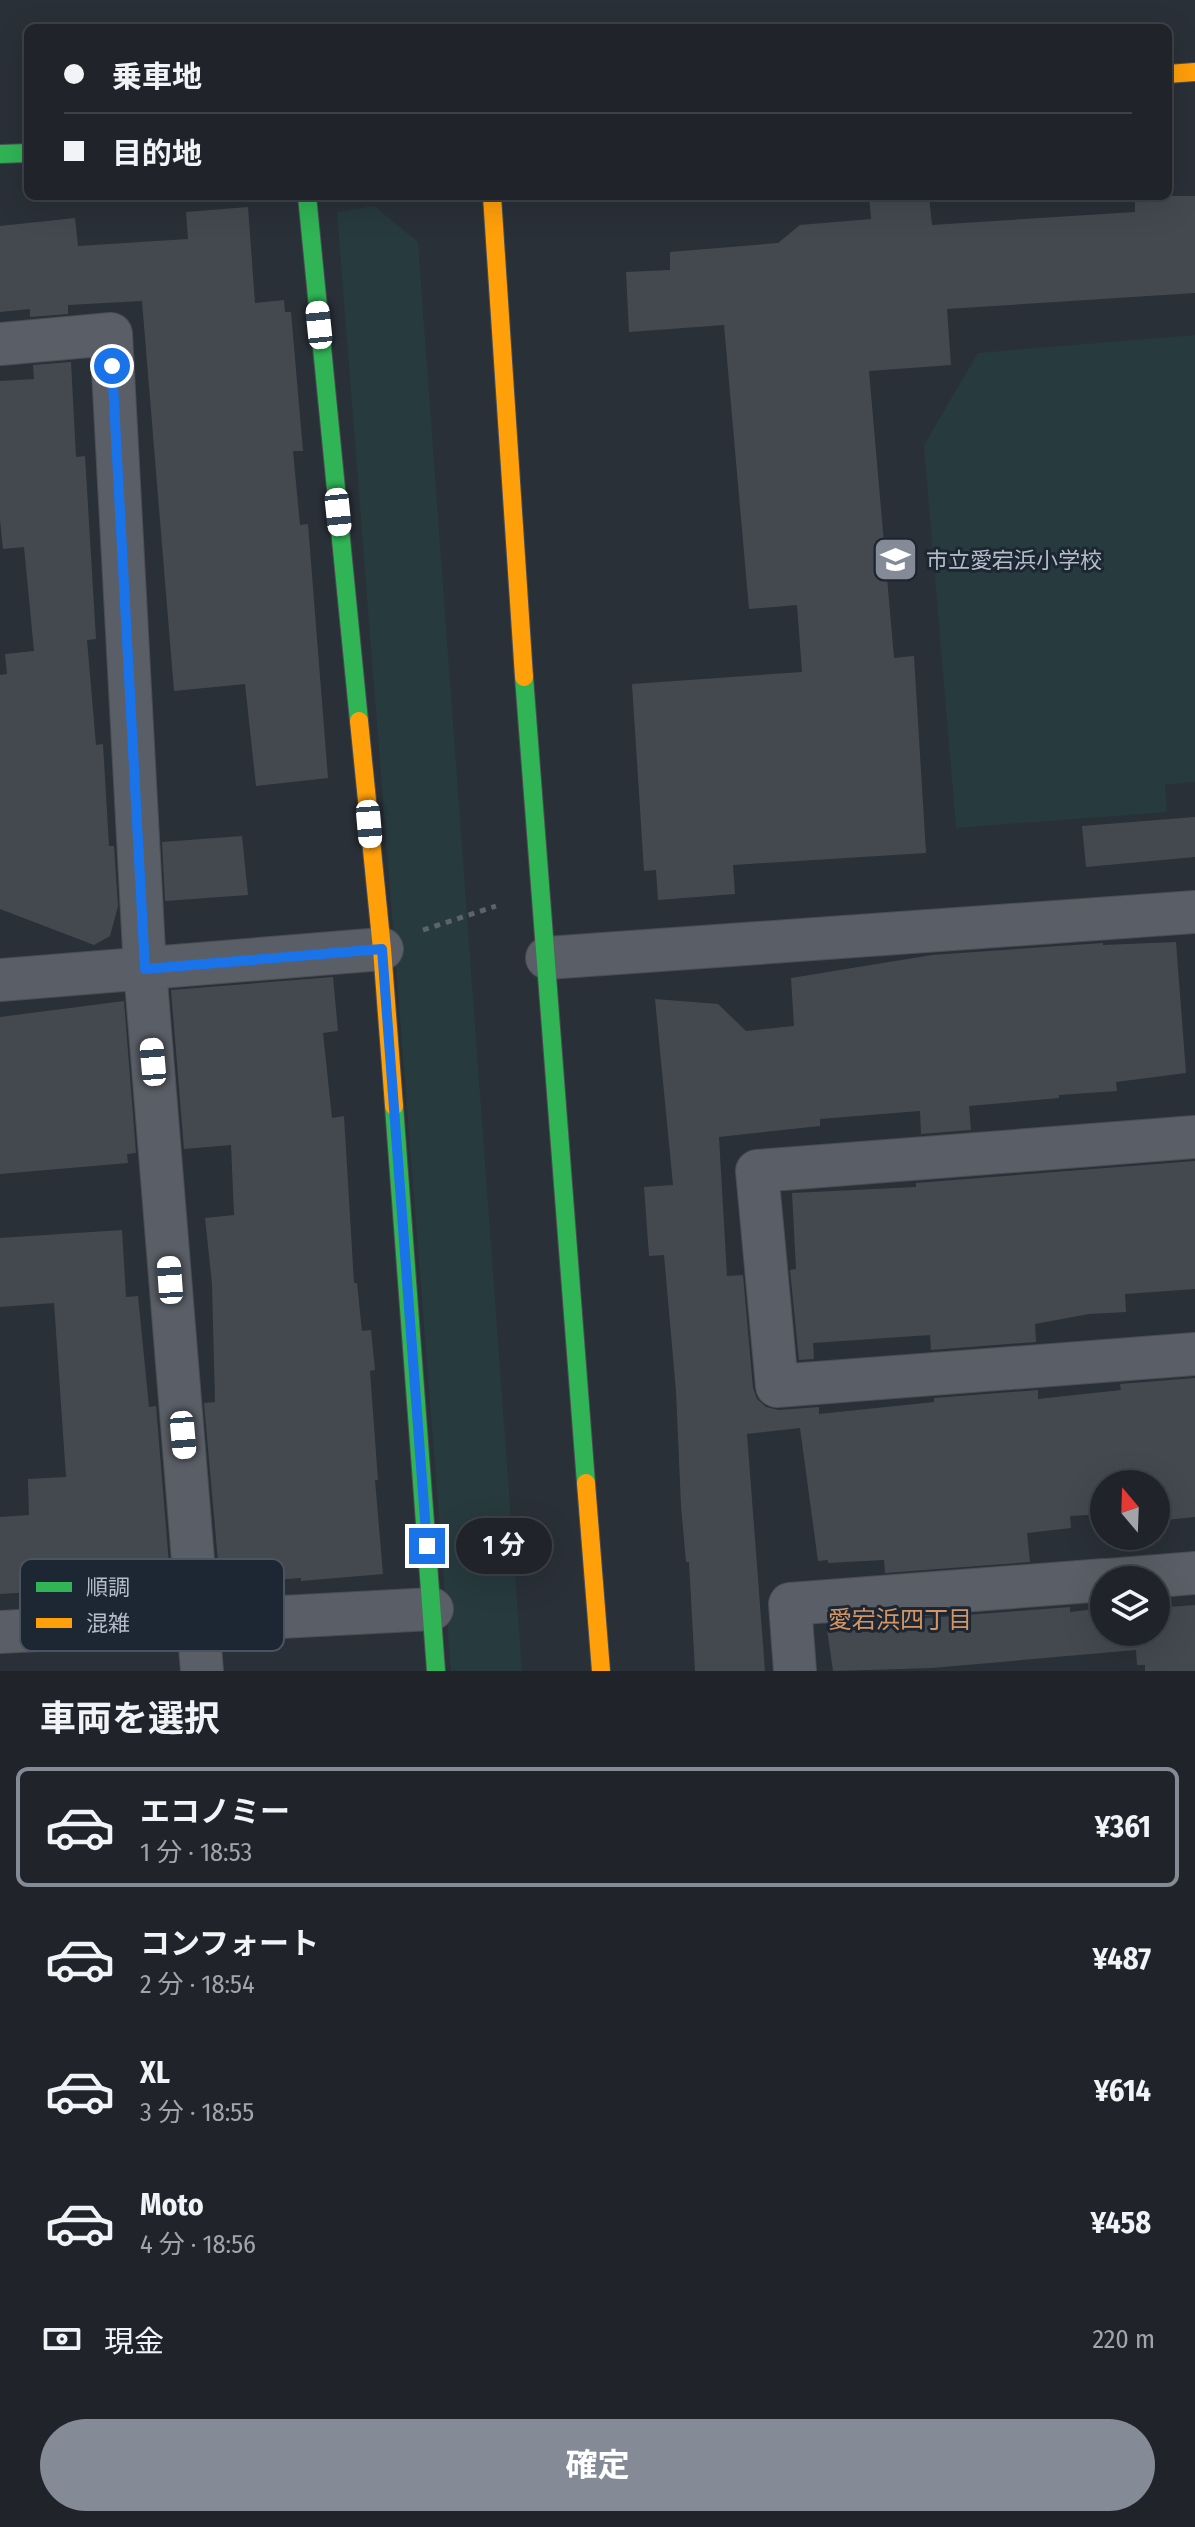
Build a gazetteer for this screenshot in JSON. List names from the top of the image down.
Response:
{
  "districts": ["愛宕浜四丁目"],
  "places": {
    "school or university": ["市立愛宕浜小学校"]
  },
  "legend": ["順調", "混雑"],
  "north": "top",
  "page": {
    "banner": ["乗車地", "目的地"],
    "bubble": "1 分",
    "heading": "車両を選択",
    "list": [
      {
        "name": "エコノミー",
        "note": "1 分 · 18:53",
        "value": "¥361"
      },
      {
        "name": "コンフォート",
        "note": "2 分 · 18:54",
        "value": "¥487"
      },
      {
        "name": "XL",
        "note": "3 分 · 18:55",
        "value": "¥614"
      },
      {
        "name": "Moto",
        "note": "4 分 · 18:56",
        "value": "¥458"
      }
    ],
    "pay": ["現金", "220 m"],
    "buttons": "確定"
  }
}
